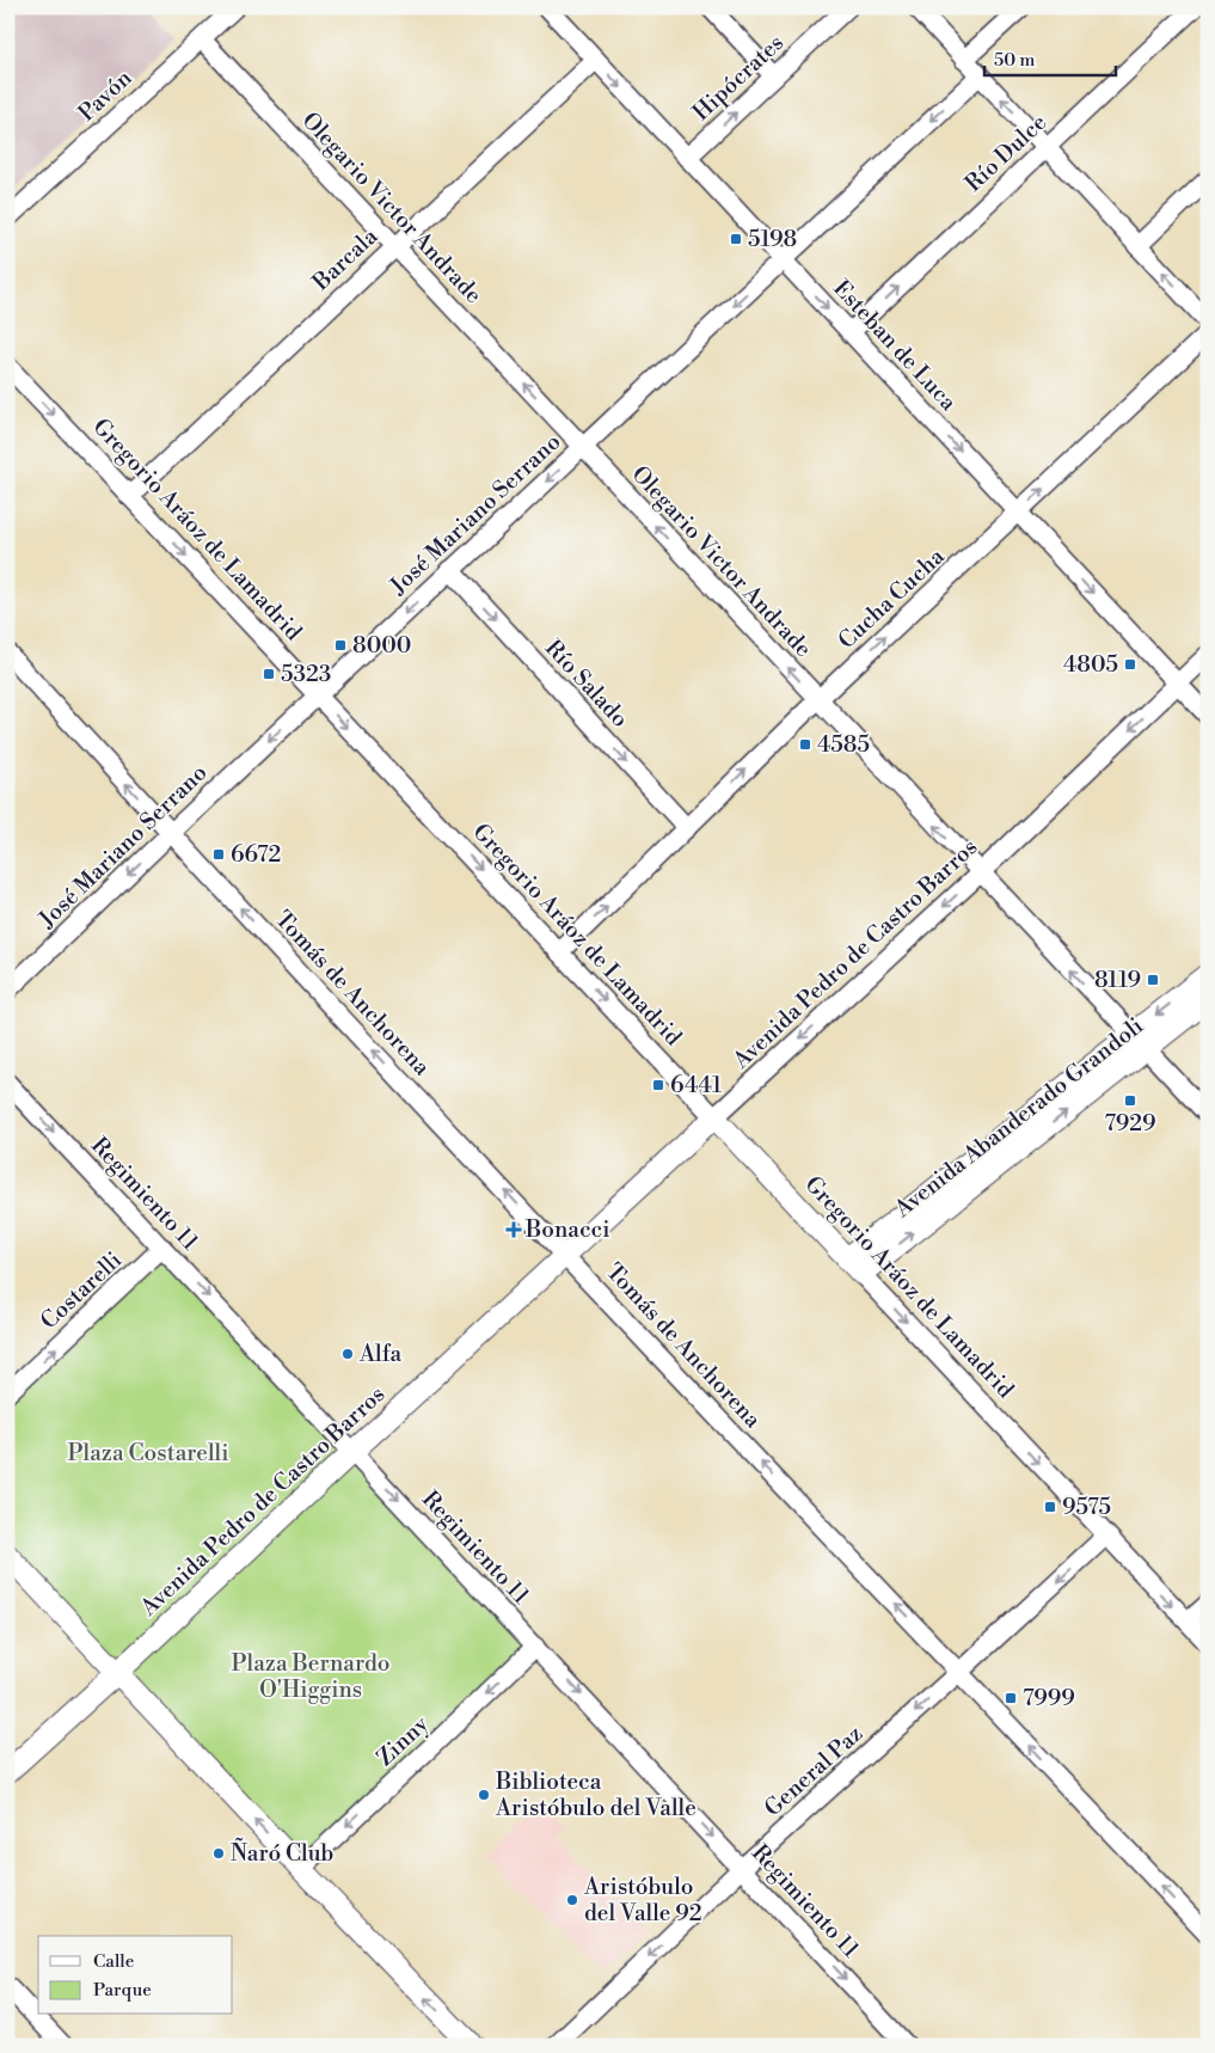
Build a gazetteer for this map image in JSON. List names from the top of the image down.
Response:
{
  "streets": {
    "street": [
      "Hipócrates",
      "Pavón",
      "Río Dulce",
      "Olegario Victor Andrade",
      "Barcala",
      "Esteban de Luca",
      "José Mariano Serrano",
      "Gregorio Aráoz de Lamadrid",
      "Cucha Cucha",
      "Río Salado",
      "Avenida Pedro de Castro Barros",
      "Tomás de Anchorena",
      "Avenida Abanderado Grandoli",
      "Regimiento 11",
      "Costarelli",
      "Zinny",
      "General Paz"
    ]
  },
  "crossings": [
    ["Hipócrates", "Esteban de Luca"],
    ["Pavón", "Olegario Victor Andrade"],
    ["Río Dulce", "Esteban de Luca"],
    ["Olegario Victor Andrade", "Barcala"],
    ["Olegario Victor Andrade", "José Mariano Serrano"],
    ["Olegario Victor Andrade", "Cucha Cucha"],
    ["Olegario Victor Andrade", "Avenida Pedro de Castro Barros"],
    ["Olegario Victor Andrade", "Avenida Abanderado Grandoli"],
    ["Barcala", "Esteban de Luca"],
    ["Barcala", "Gregorio Aráoz de Lamadrid"],
    ["Esteban de Luca", "José Mariano Serrano"],
    ["Esteban de Luca", "Cucha Cucha"],
    ["Esteban de Luca", "Avenida Pedro de Castro Barros"],
    ["José Mariano Serrano", "Gregorio Aráoz de Lamadrid"],
    ["José Mariano Serrano", "Río Salado"],
    ["José Mariano Serrano", "Tomás de Anchorena"],
    ["Gregorio Aráoz de Lamadrid", "Cucha Cucha"],
    ["Gregorio Aráoz de Lamadrid", "Avenida Pedro de Castro Barros"],
    ["Gregorio Aráoz de Lamadrid", "Avenida Abanderado Grandoli"],
    ["Gregorio Aráoz de Lamadrid", "General Paz"],
    ["Cucha Cucha", "Río Salado"],
    ["Avenida Pedro de Castro Barros", "Tomás de Anchorena"],
    ["Avenida Pedro de Castro Barros", "Regimiento 11"],
    ["Tomás de Anchorena", "General Paz"],
    ["Regimiento 11", "Costarelli"],
    ["Regimiento 11", "Zinny"],
    ["Regimiento 11", "General Paz"]
  ],
  "one_way": [
    "Hipócrates",
    "Río Dulce",
    "Olegario Victor Andrade",
    "Esteban de Luca",
    "José Mariano Serrano",
    "Gregorio Aráoz de Lamadrid",
    "Cucha Cucha",
    "Río Salado",
    "Avenida Pedro de Castro Barros",
    "Tomás de Anchorena",
    "Regimiento 11",
    "Costarelli",
    "Zinny",
    "General Paz"
  ],
  "parks": ["Plaza Costarelli", "Plaza Bernardo O'Higgins"],
  "places": {
    "transit": [
      "5198",
      "8000",
      "4805",
      "5323",
      "4585",
      "6672",
      "8119",
      "6441",
      "7929",
      "9575",
      "7999"
    ],
    "health": ["Bonacci"],
    "other": [
      "Alfa",
      "Biblioteca Aristóbulo del Valle",
      "Ñaró Club",
      "Aristóbulo del Valle 92"
    ]
  },
  "legend": ["Calle", "Parque"],
  "scale_bar": "50 m"
}
